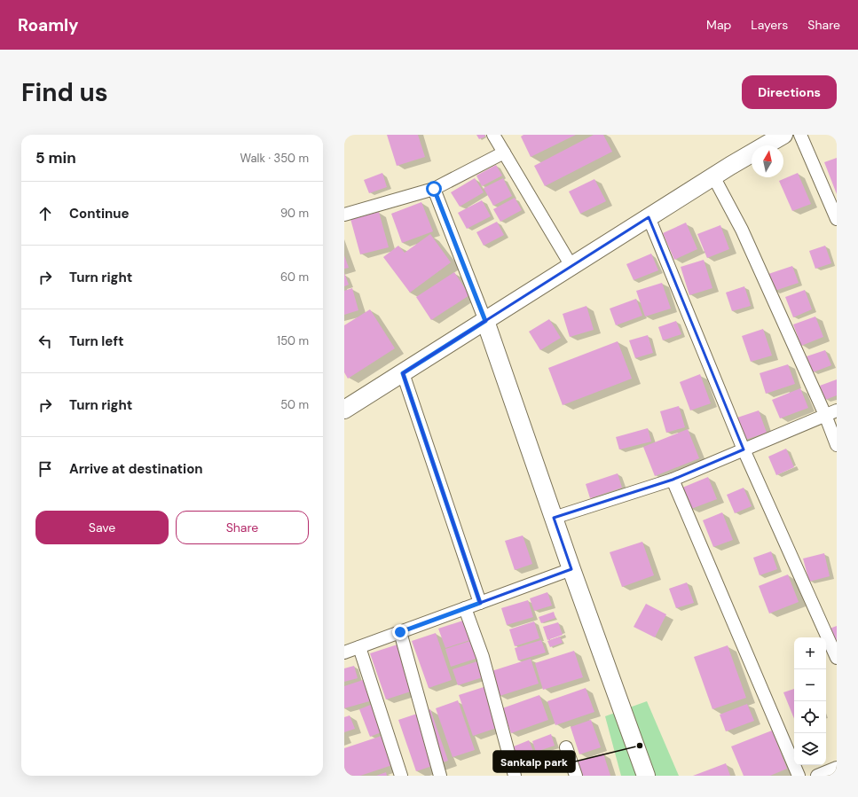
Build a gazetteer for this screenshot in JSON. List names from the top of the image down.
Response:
{
  "places": ["Sankalp park"],
  "north": "top",
  "page": {
    "header": "Roamly",
    "nav": ["Map", "Layers", "Share"],
    "buttons": [
      "Directions",
      ["Save", "Share"]
    ],
    "title": "Find us",
    "heading": ["5 min", "Walk · 350 m"],
    "list": [
      ["Continue", "90 m"],
      ["Turn right", "60 m"],
      ["Turn left", "150 m"],
      ["Turn right", "50 m"],
      "Arrive at destination"
    ],
    "map_buttons": ["+", "−"]
  }
}
